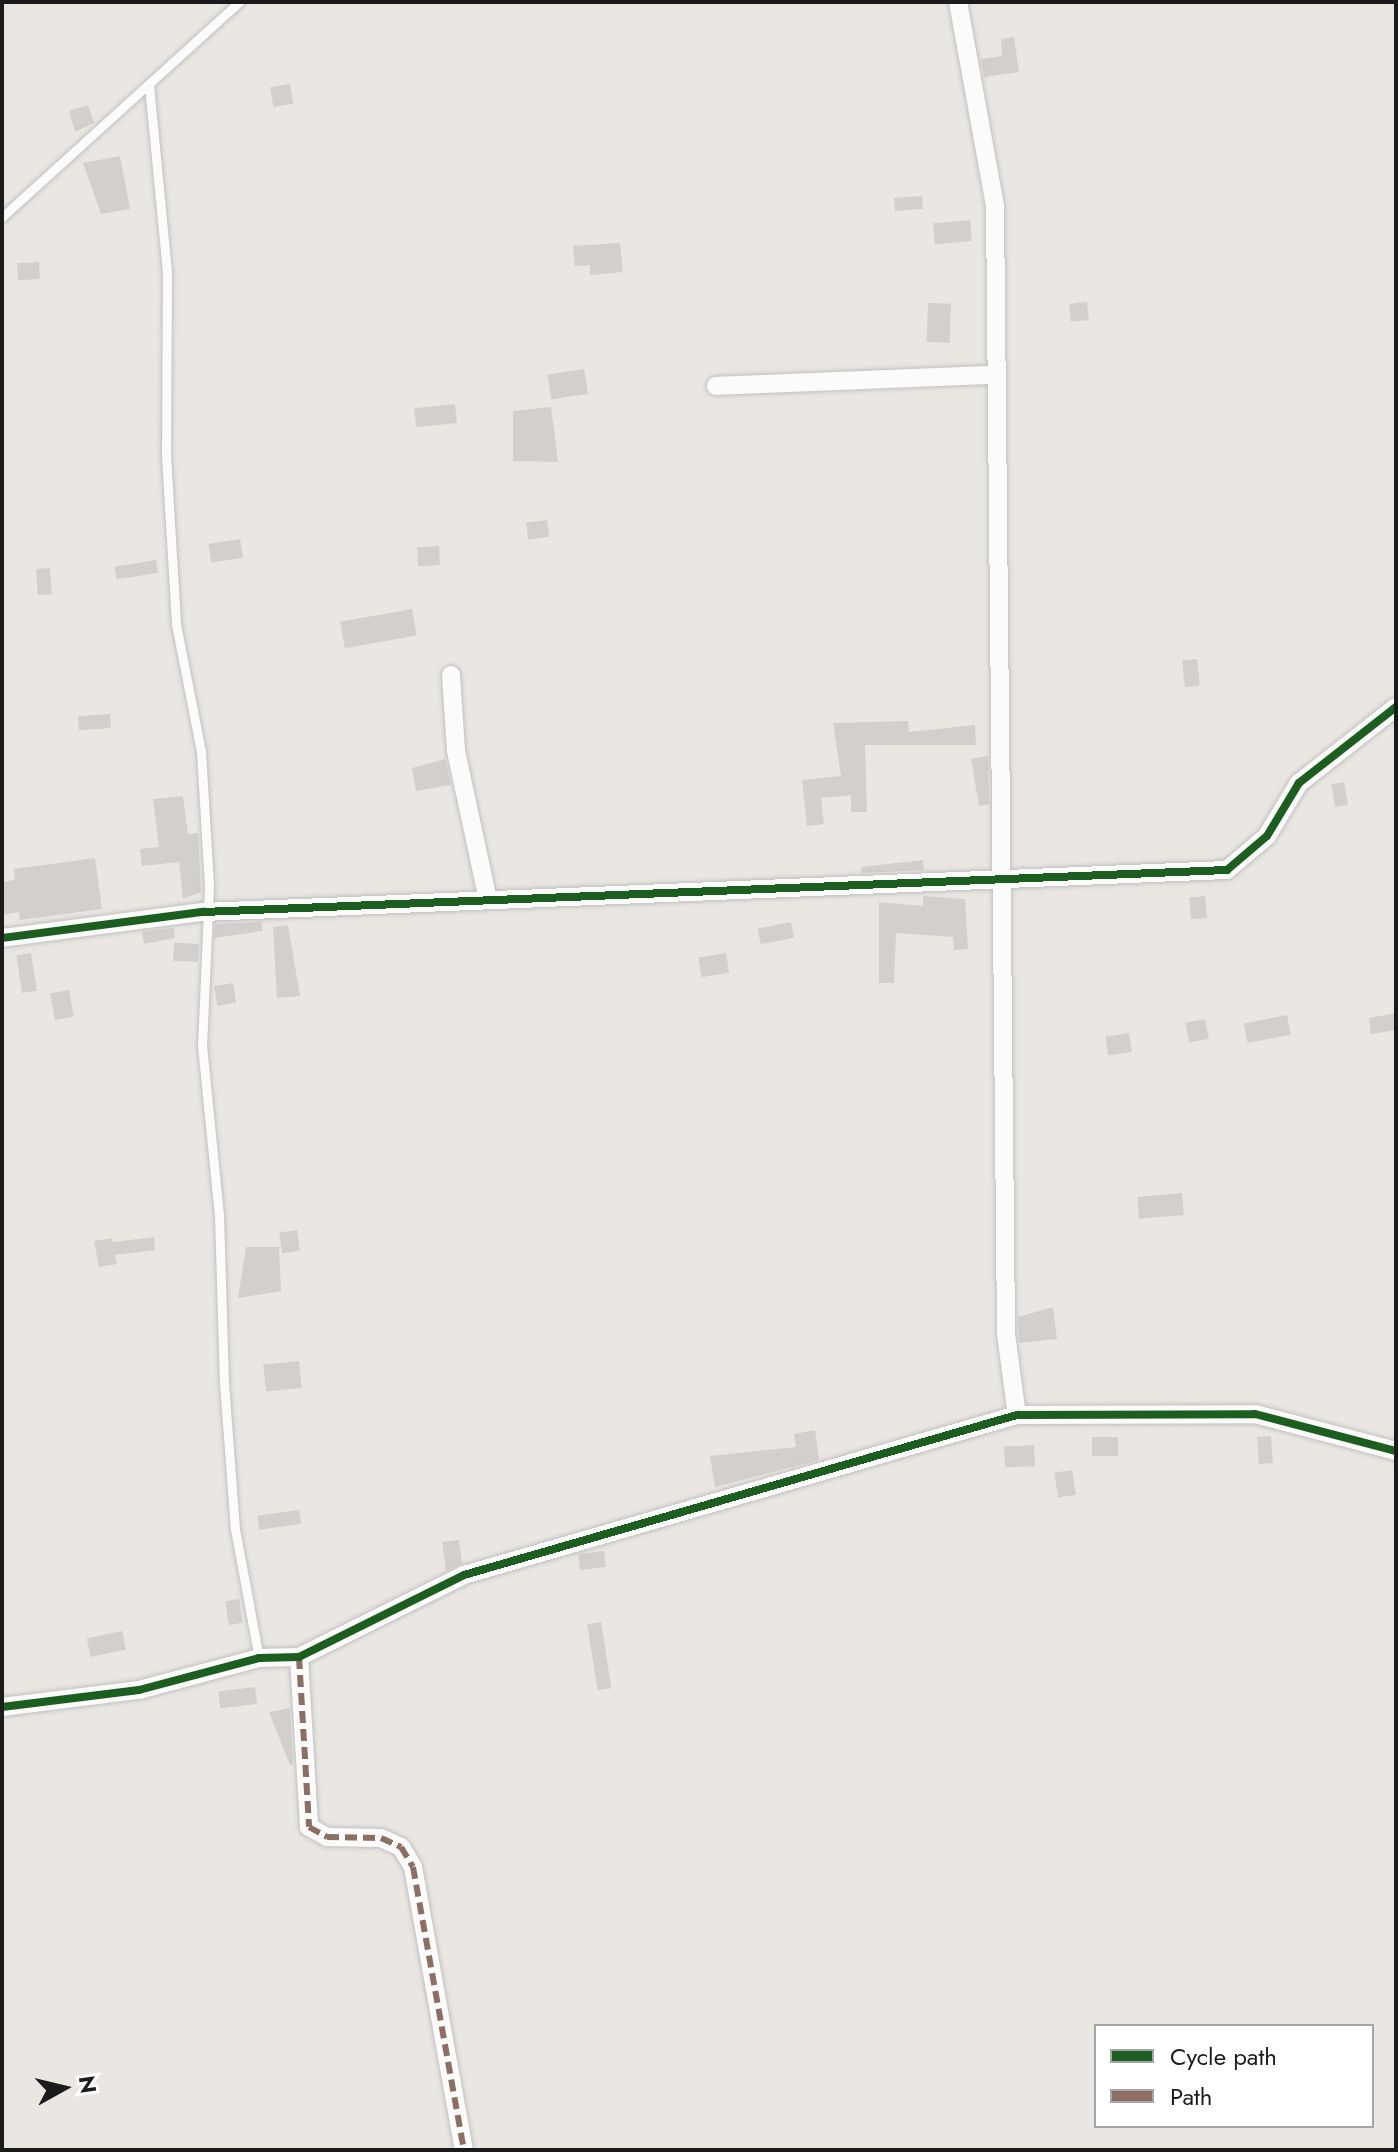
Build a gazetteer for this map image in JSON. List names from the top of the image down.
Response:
{
  "legend": ["Cycle path", "Path"],
  "north": "right"
}
